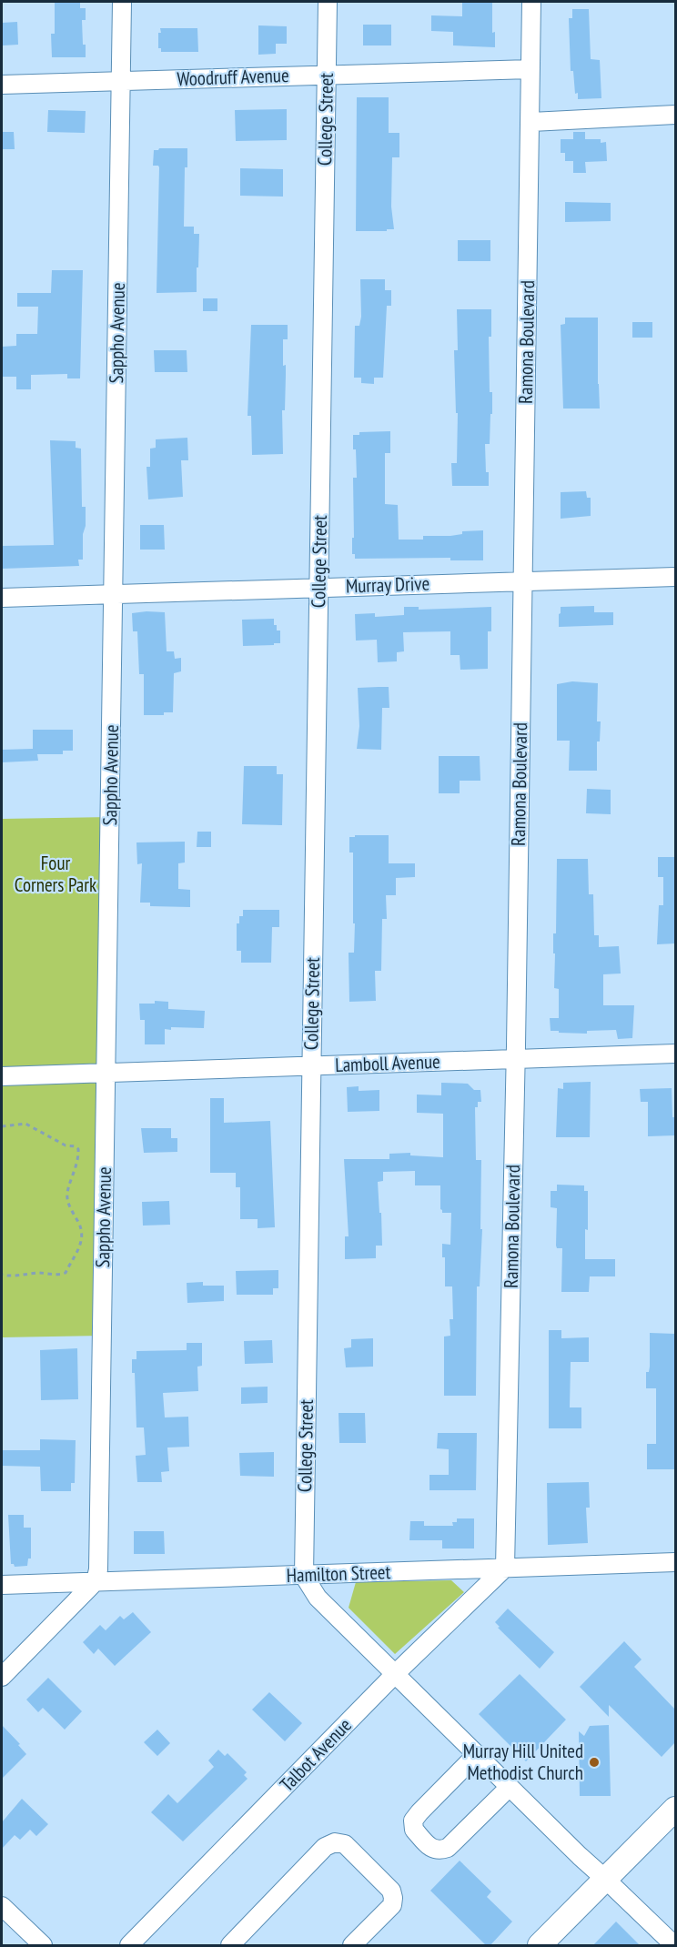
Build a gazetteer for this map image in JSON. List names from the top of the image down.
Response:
{
  "streets": {
    "street": [
      "Woodruff Avenue",
      "College Street",
      "Sappho Avenue",
      "Ramona Boulevard",
      "Murray Drive",
      "Lamboll Avenue",
      "Hamilton Street",
      "Talbot Avenue"
    ]
  },
  "crossings": [
    ["Woodruff Avenue", "College Street"],
    ["Woodruff Avenue", "Sappho Avenue"],
    ["Woodruff Avenue", "Ramona Boulevard"],
    ["College Street", "Murray Drive"],
    ["College Street", "Lamboll Avenue"],
    ["College Street", "Hamilton Street"],
    ["Sappho Avenue", "Murray Drive"],
    ["Sappho Avenue", "Lamboll Avenue"],
    ["Sappho Avenue", "Hamilton Street"],
    ["Ramona Boulevard", "Murray Drive"],
    ["Ramona Boulevard", "Lamboll Avenue"],
    ["Ramona Boulevard", "Hamilton Street"],
    ["Ramona Boulevard", "Talbot Avenue"],
    ["Hamilton Street", "Talbot Avenue"]
  ],
  "parks": ["Four Corners Park"],
  "places": ["Murray Hill United Methodist Church"]
}
